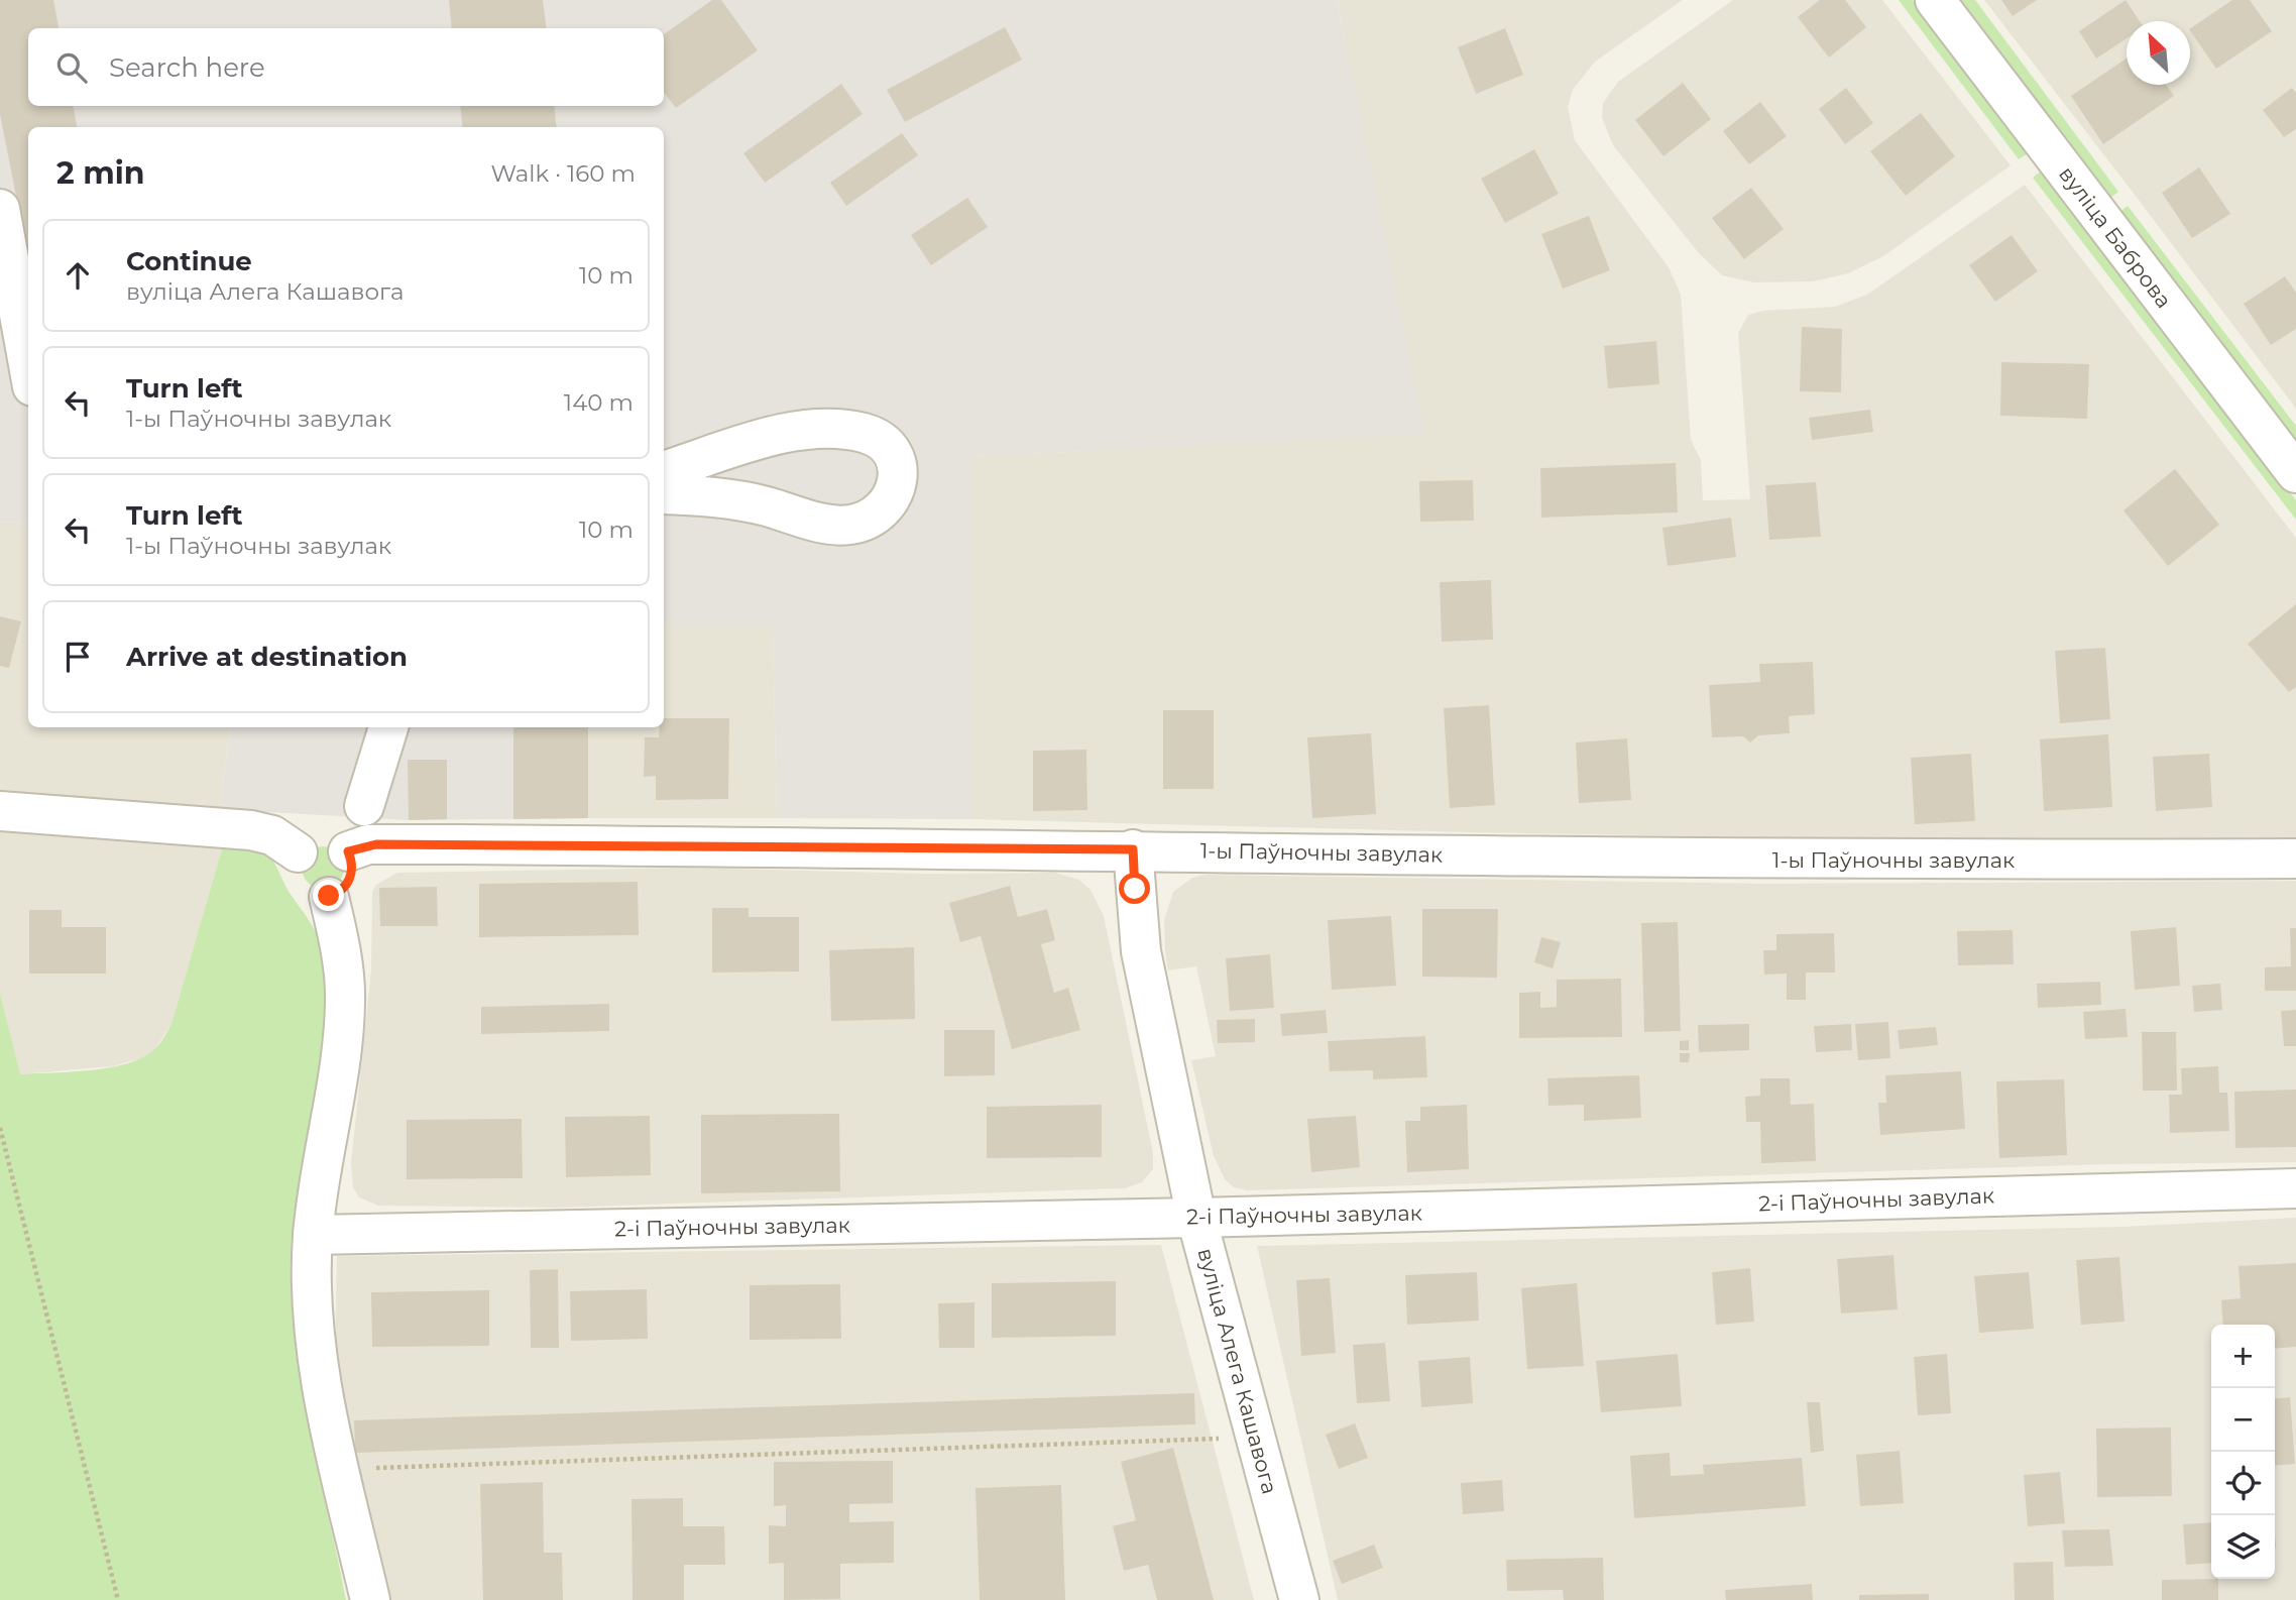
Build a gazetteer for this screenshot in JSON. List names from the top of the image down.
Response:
{
  "streets": {
    "street": [
      "вуліца Баброва",
      "1-ы Паўночны завулак",
      "2-і Паўночны завулак",
      "вуліца Алега Кашавога"
    ]
  },
  "crossings": [
    ["1-ы Паўночны завулак", "вуліца Алега Кашавога"],
    ["2-і Паўночны завулак", "вуліца Алега Кашавога"]
  ],
  "north": "top left",
  "page": {
    "search": "Search here",
    "heading": ["2 min", "Walk · 160 m"],
    "list": [
      ["Continue", "вуліца Алега Кашавога", "10 m"],
      ["Turn left", "1-ы Паўночны завулак", "140 m"],
      ["Turn left", "1-ы Паўночны завулак", "10 m"],
      "Arrive at destination"
    ],
    "map_buttons": ["+", "−"]
  }
}
